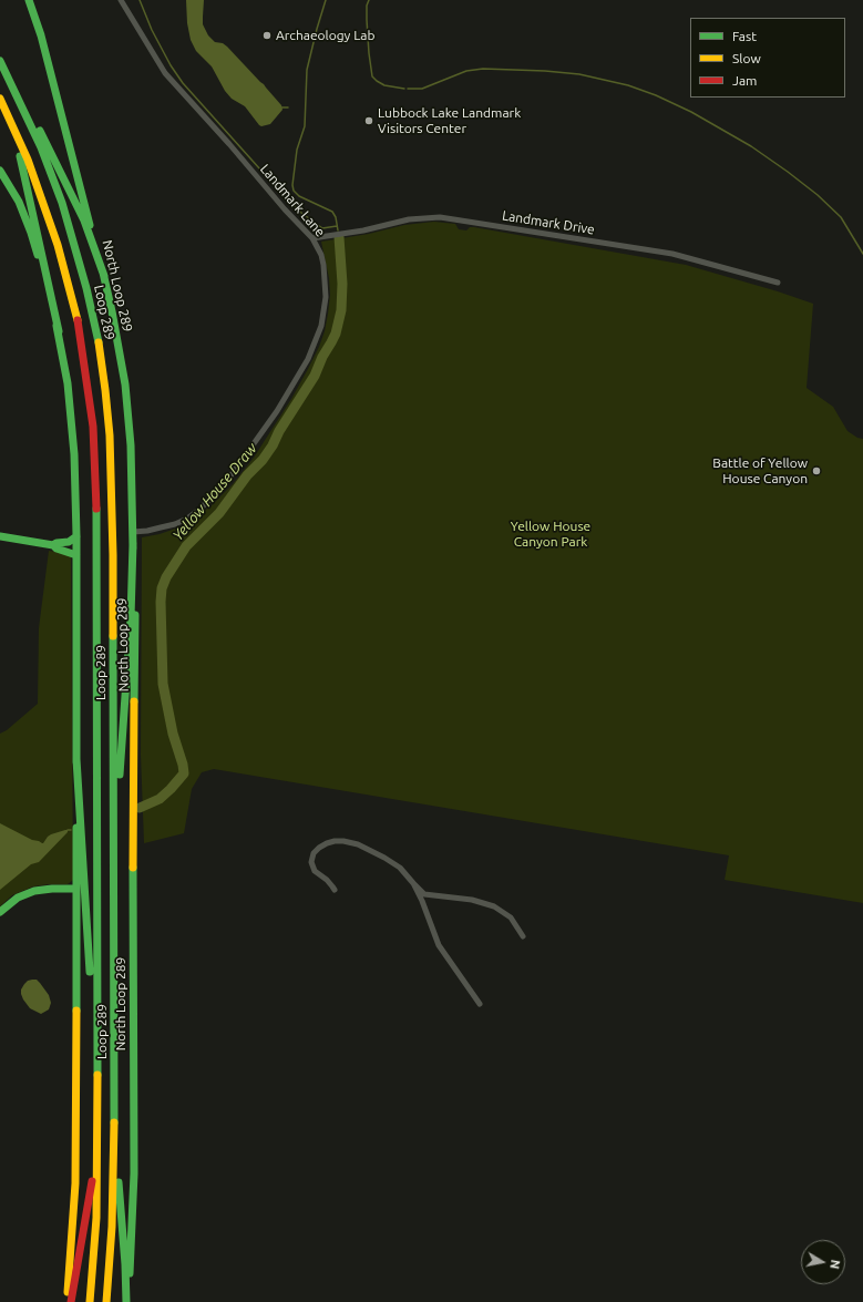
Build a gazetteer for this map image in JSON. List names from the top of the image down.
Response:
{
  "streets": {
    "main road": ["North Loop 289", "Loop 289"],
    "street": ["Landmark Lane", "Landmark Drive"]
  },
  "crossings": [
    ["Landmark Lane", "Landmark Drive"],
    ["Landmark Lane", "North Loop 289"]
  ],
  "water": ["Yellow House Draw"],
  "parks": ["Yellow House Canyon Park"],
  "places": ["Archaeology Lab", "Lubbock Lake Landmark Visitors Center", "Battle of Yellow House Canyon"],
  "legend": ["Fast", "Slow", "Jam"],
  "north": "right"
}
